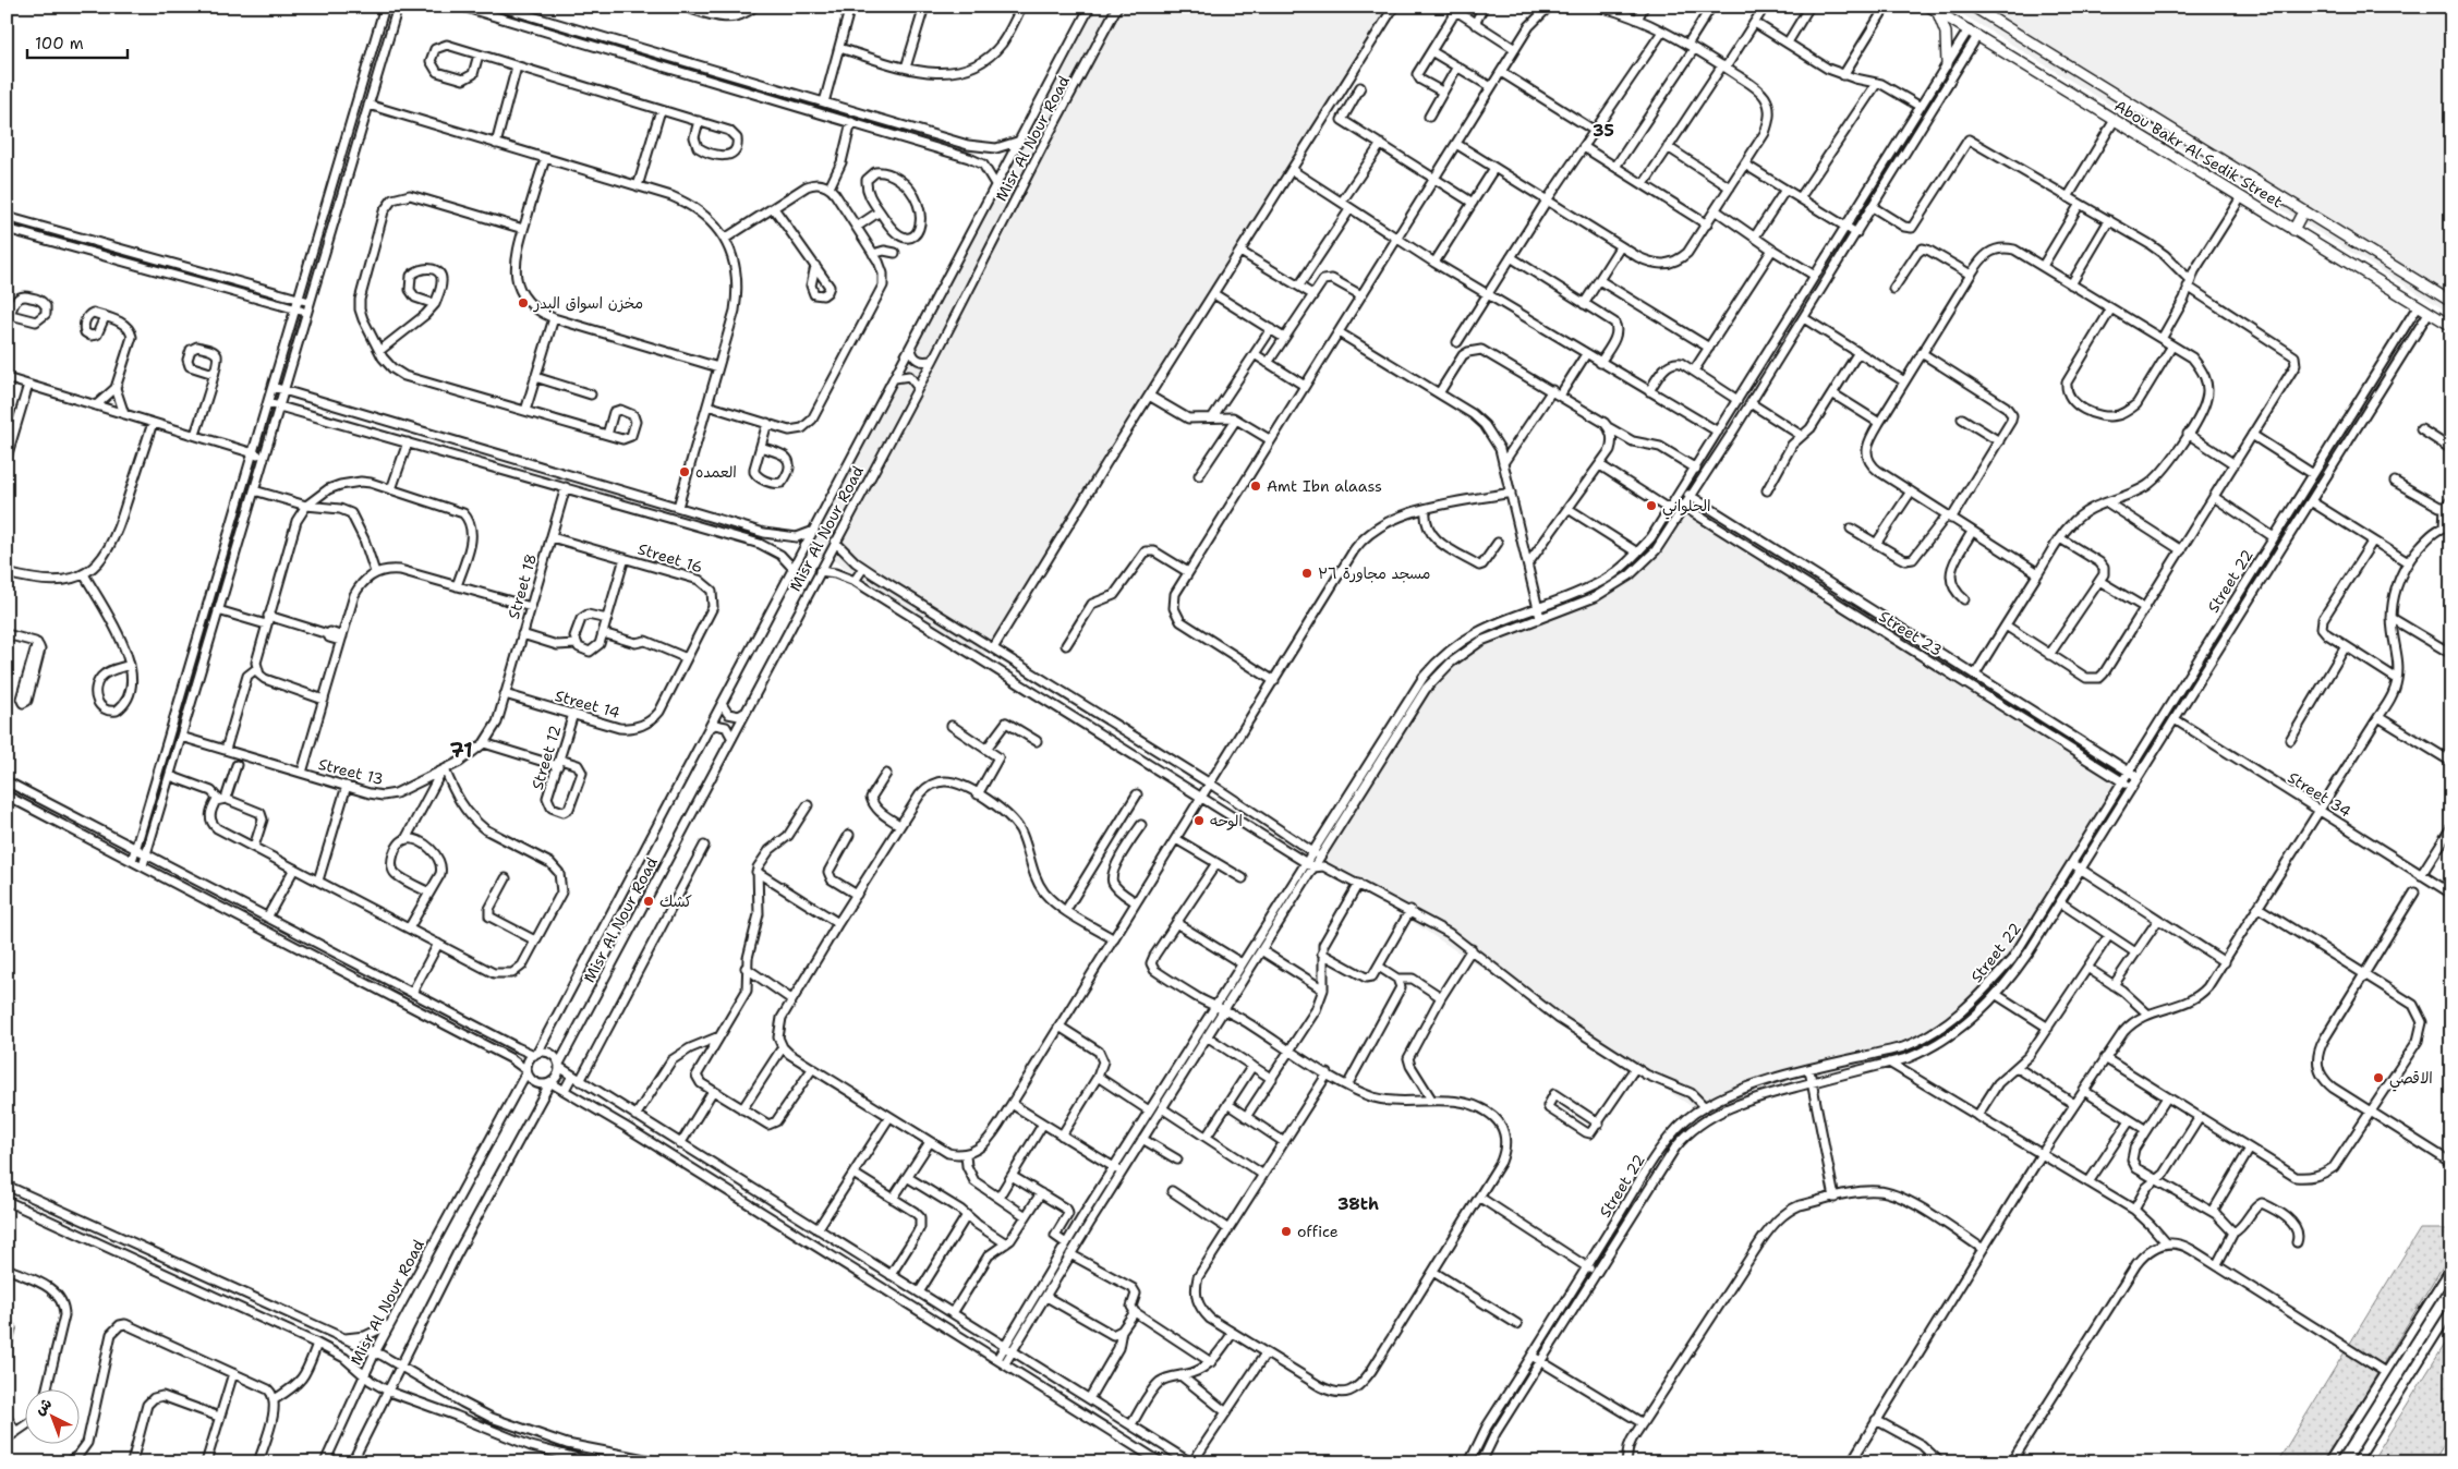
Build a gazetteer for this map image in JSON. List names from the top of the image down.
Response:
{
  "streets": {
    "main road": ["Abou Bakr Al Sedik Street"],
    "street": [
      "Misr Al Nour Road",
      "Street 16",
      "Street 22",
      "Street 18",
      "Street 23",
      "Street 14",
      "Street 12",
      "Street 13",
      "Street 34"
    ]
  },
  "crossings": [
    ["Abou Bakr Al Sedik Street", "Street 22"],
    ["Street 16", "Street 18"],
    ["Street 16", "Street 14"],
    ["Street 22", "Street 23"],
    ["Street 22", "Street 34"],
    ["Street 18", "Street 14"],
    ["Street 18", "Street 13"],
    ["Street 14", "Street 12"],
    ["Street 14", "Street 13"]
  ],
  "districts": ["35", "71", "38th"],
  "places": [
    "مخزن اسواق البدر",
    "العمده",
    "Amt Ibn alaass",
    "الحلواني",
    "مسجد مجاورة ٣٦",
    "الوحه",
    "كشك",
    "الاقصي",
    "office"
  ],
  "scale_bar": "100 m",
  "north": "top left"
}
